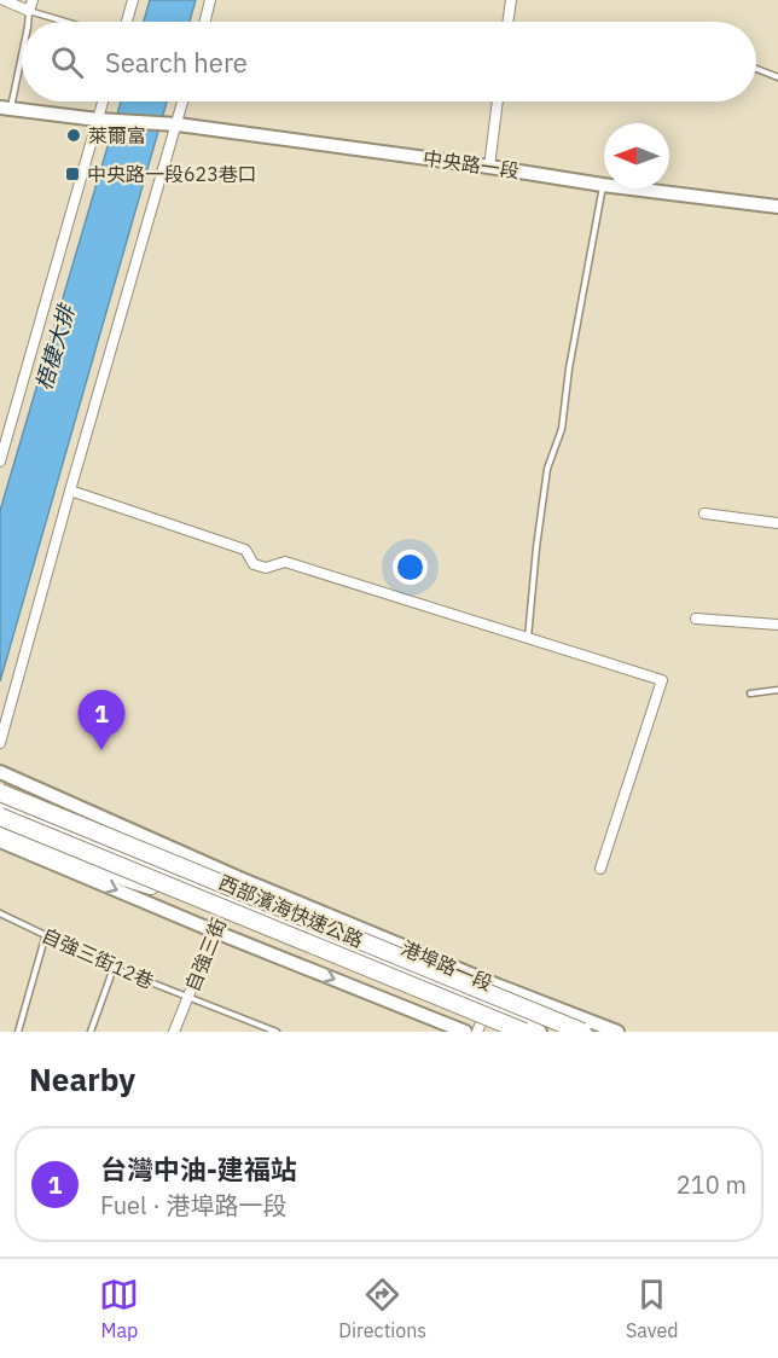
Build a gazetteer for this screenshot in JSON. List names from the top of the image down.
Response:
{
  "streets": {
    "highway": ["西部濱海快速公路"],
    "street": ["中央路一段", "自強三街", "港埠路一段"],
    "lane": ["自強三街12巷"]
  },
  "crossings": [
    ["西部濱海快速公路", "港埠路一段"],
    ["自強三街", "自強三街12巷"],
    ["自強三街", "港埠路一段"]
  ],
  "water": ["梧棲大排"],
  "places": {
    "other": ["萊爾富"],
    "transit": ["中央路一段623巷口"]
  },
  "north": "left",
  "page": {
    "search": "Search here",
    "pins": "1",
    "heading": "Nearby",
    "list": [
      {
        "mark": "1",
        "name": "台灣中油-建福站",
        "note": "Fuel · 港埠路一段",
        "value": "210 m"
      }
    ],
    "nav": ["Map", "Directions", "Saved"]
  }
}
